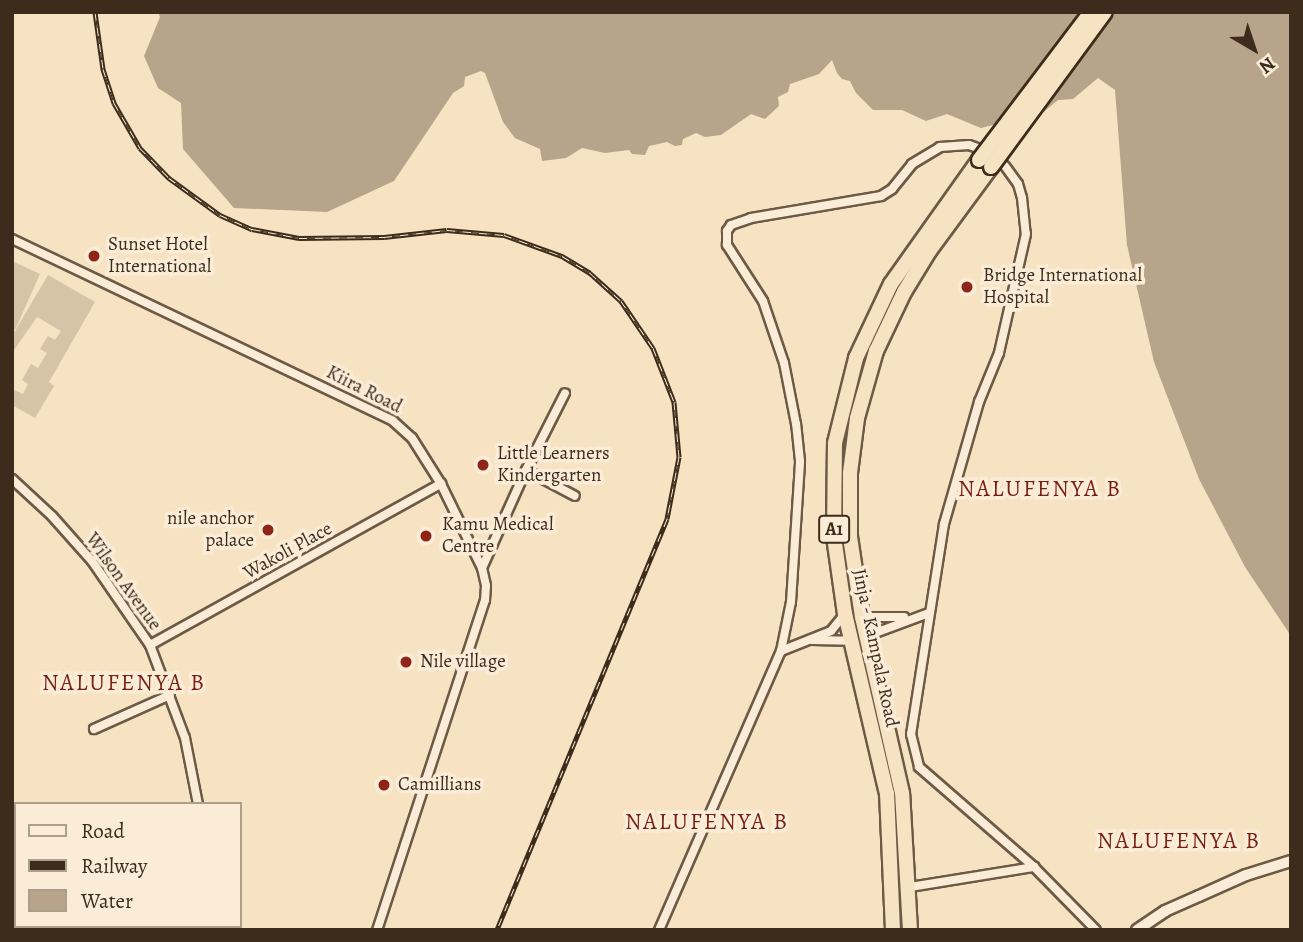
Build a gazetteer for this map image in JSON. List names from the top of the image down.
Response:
{
  "streets": {
    "highway": ["A1", "Jinja - Kampala Road"],
    "street": ["Kiira Road", "Wakoli Place", "Wilson Avenue"]
  },
  "crossings": [
    ["Kiira Road", "Wakoli Place"],
    ["A1", "Jinja - Kampala Road"],
    ["Wakoli Place", "Wilson Avenue"]
  ],
  "districts": [
    "NALUFENYA B",
    "NALUFENYA B",
    "NALUFENYA B",
    "NALUFENYA B"
  ],
  "places": [
    "Sunset Hotel International",
    "Bridge International Hospital",
    "Little Learners Kindergarten",
    "nile anchor palace",
    "Kamu Medical Centre",
    "Nile village",
    "Camillians"
  ],
  "legend": ["Road", "Railway", "Water"],
  "north": "bottom right"
}
